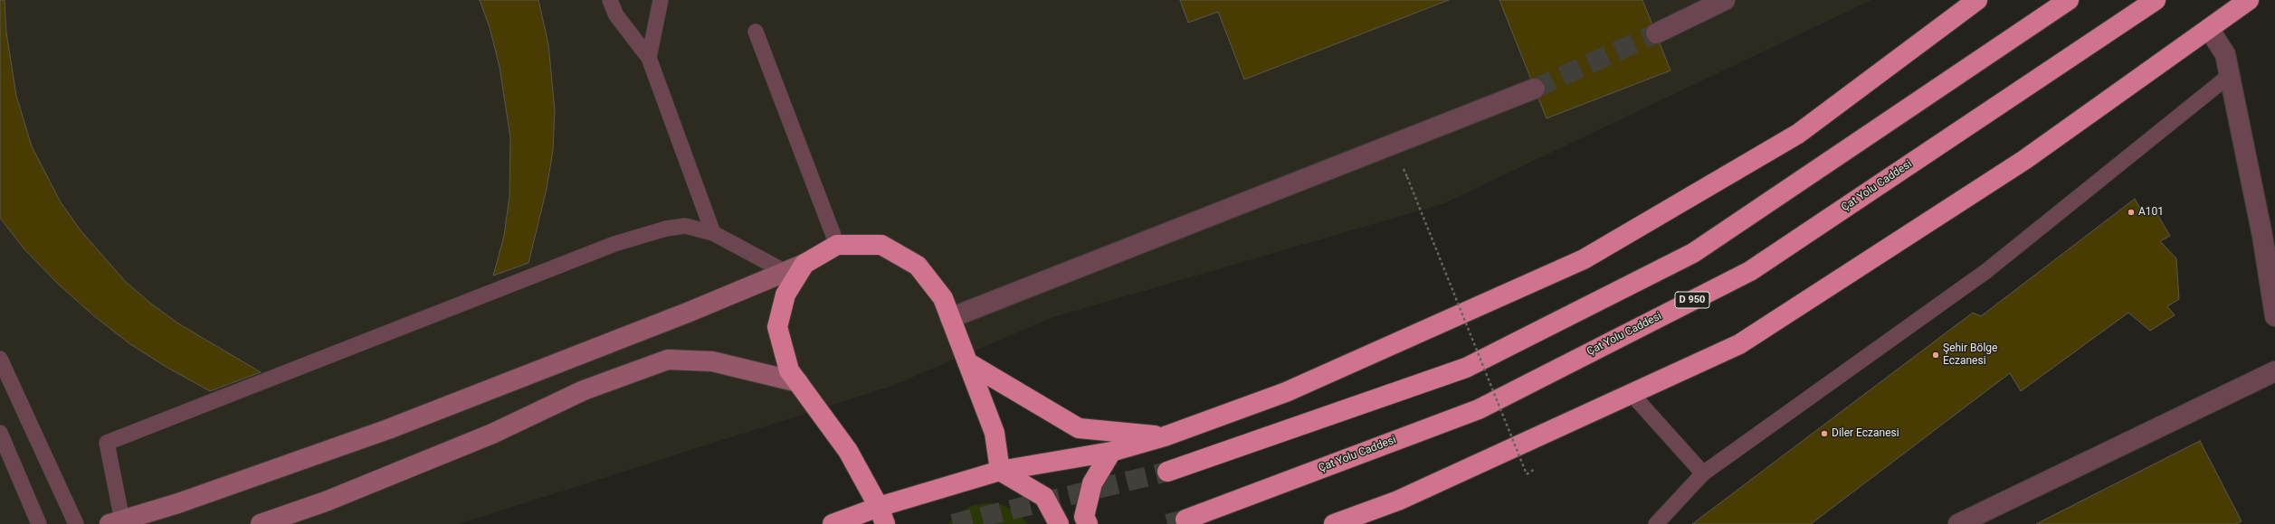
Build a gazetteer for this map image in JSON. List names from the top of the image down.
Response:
{
  "streets": {
    "highway": ["Çat Yolu Caddesi", "D 950"]
  },
  "places": ["A101", "Şehir Bölge Eczanesi", "Diler Eczanesi"]
}
